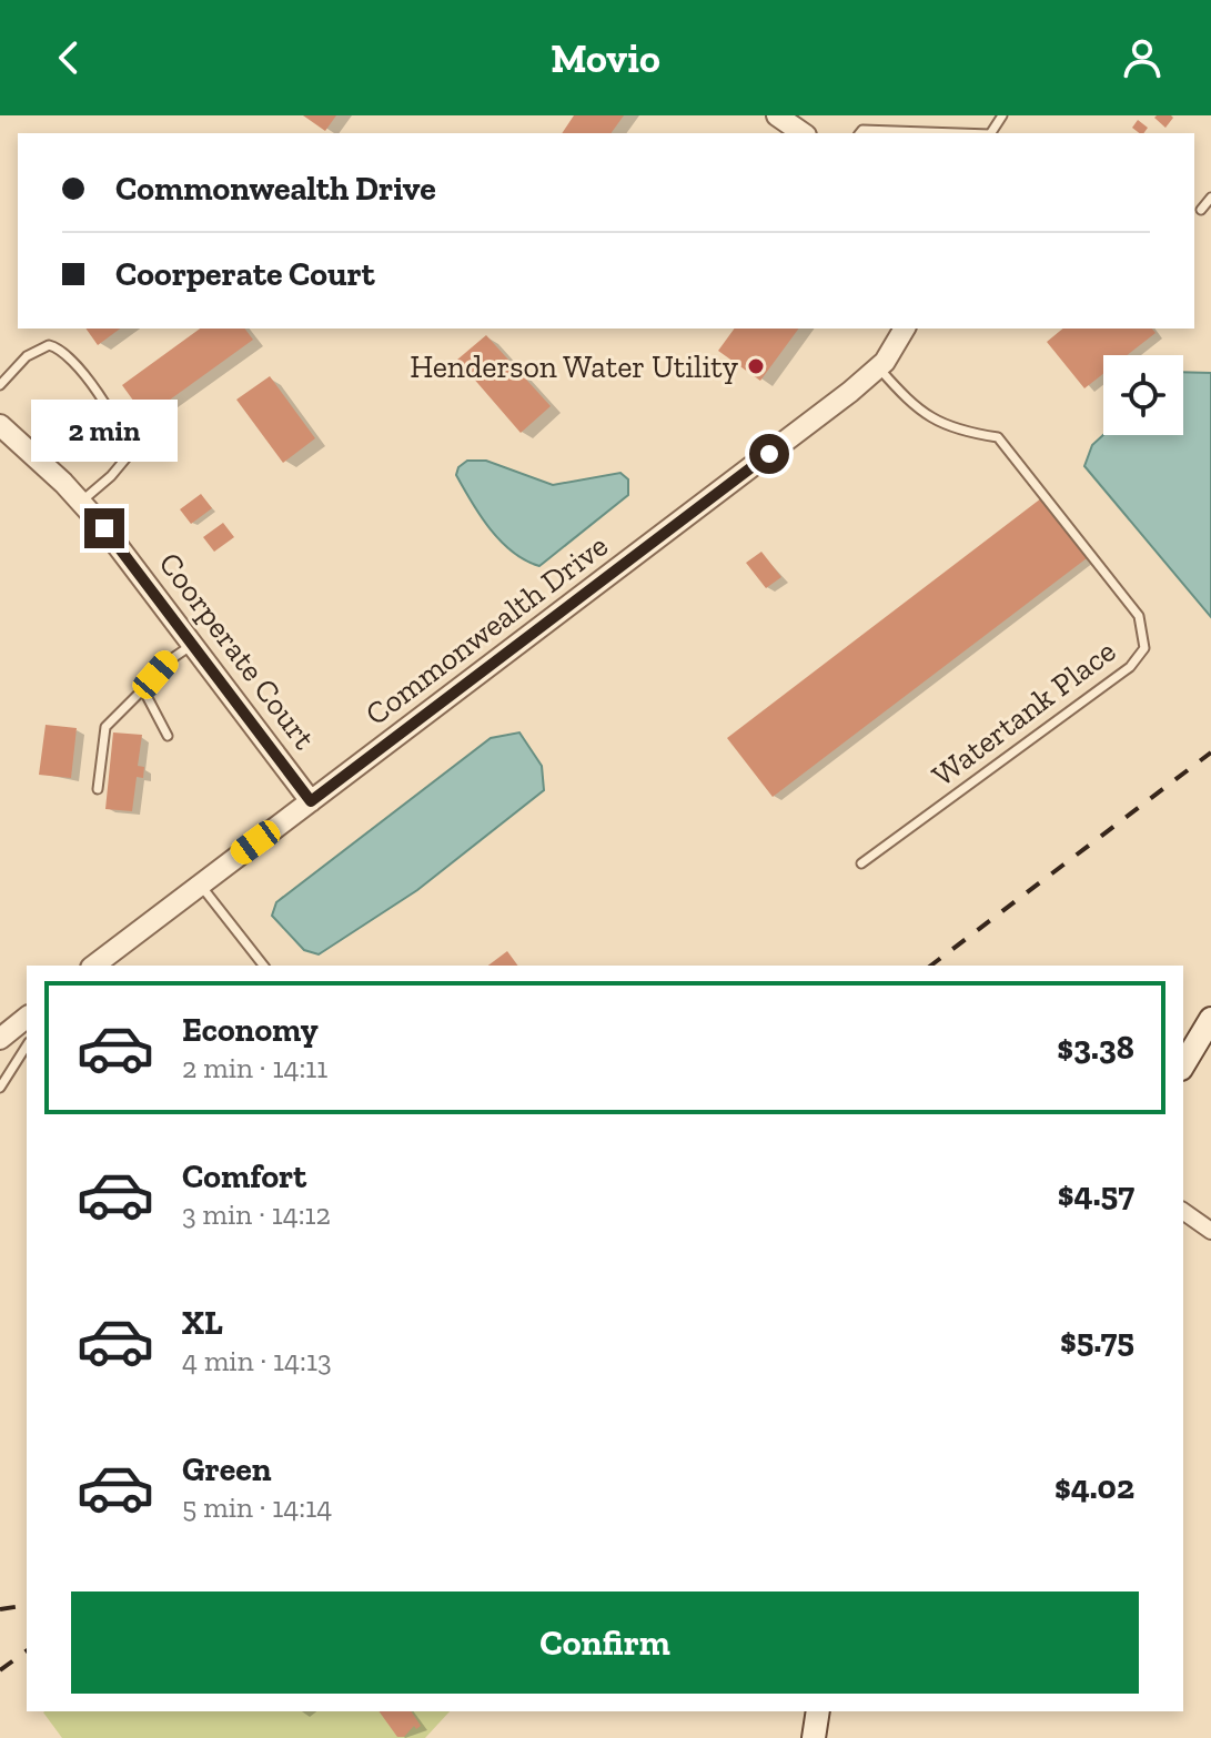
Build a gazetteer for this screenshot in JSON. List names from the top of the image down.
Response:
{
  "streets": {
    "street": ["Commonwealth Drive", "Coorperate Court"],
    "lane": ["Watertank Place"]
  },
  "crossings": [
    ["Commonwealth Drive", "Coorperate Court"],
    ["Commonwealth Drive", "Watertank Place"]
  ],
  "places": ["Henderson Water Utility"],
  "page": {
    "header": "Movio",
    "banner": ["Commonwealth Drive", "Coorperate Court"],
    "bubble": "2 min",
    "list": [
      {
        "name": "Economy",
        "note": "2 min · 14:11",
        "value": "$3.38"
      },
      {
        "name": "Comfort",
        "note": "3 min · 14:12",
        "value": "$4.57"
      },
      {
        "name": "XL",
        "note": "4 min · 14:13",
        "value": "$5.75"
      },
      {
        "name": "Green",
        "note": "5 min · 14:14",
        "value": "$4.02"
      }
    ],
    "buttons": "Confirm"
  }
}
